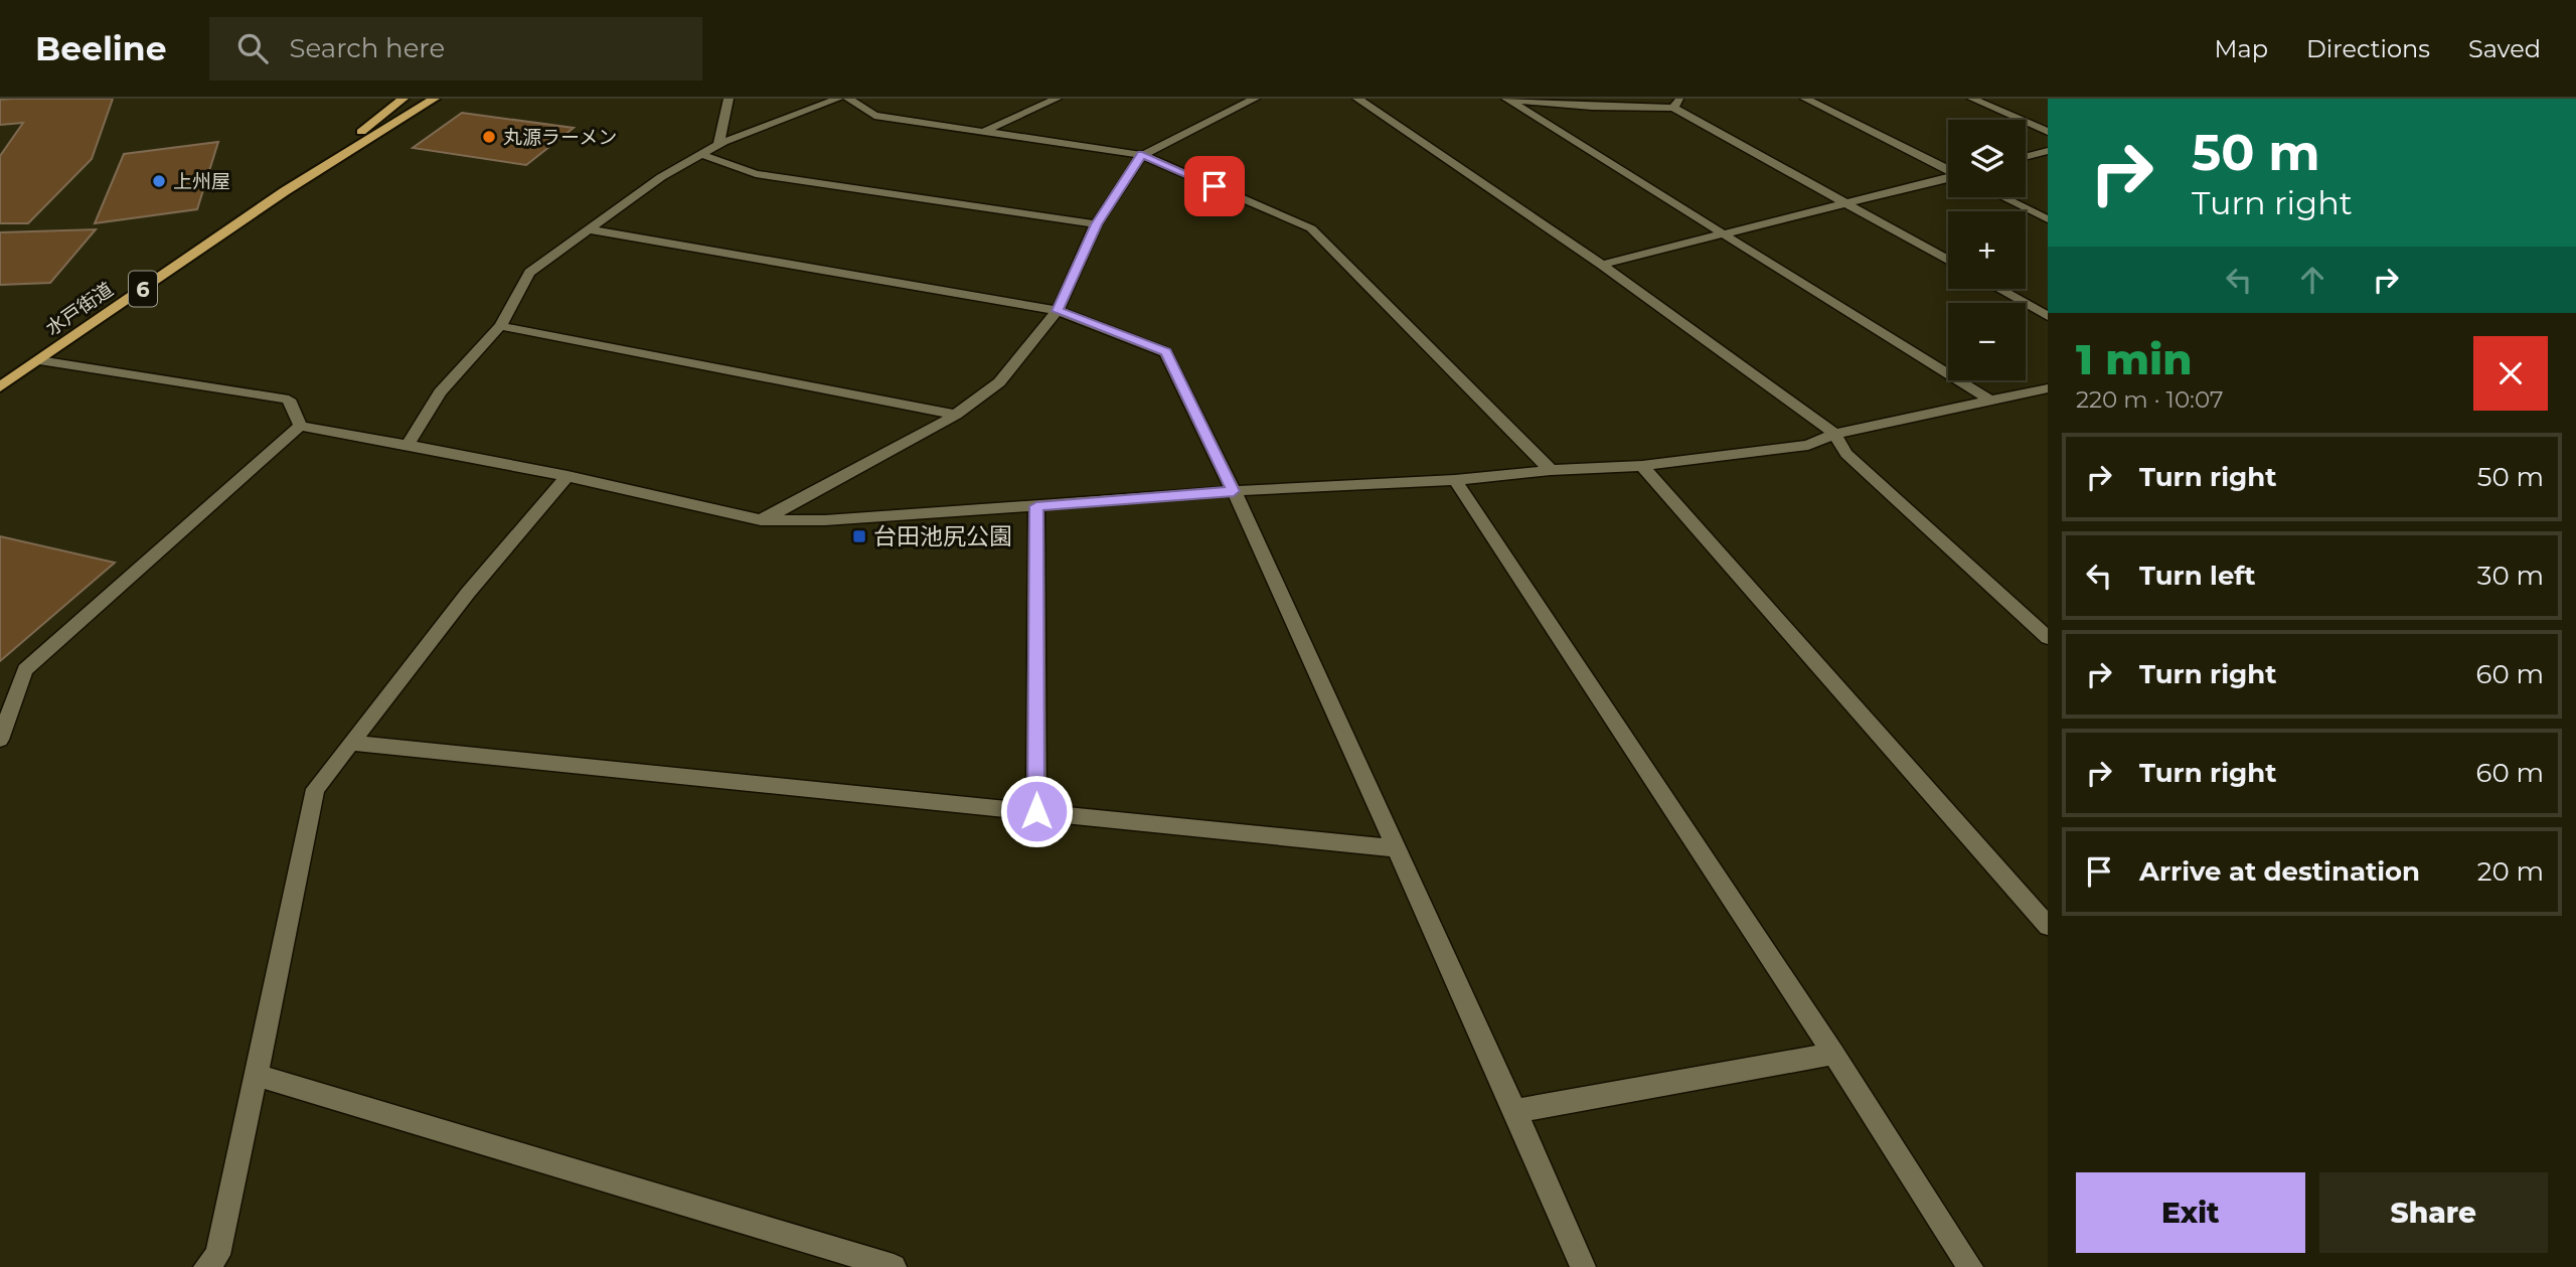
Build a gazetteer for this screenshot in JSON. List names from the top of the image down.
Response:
{
  "streets": {
    "highway": ["6", "水戸街道"]
  },
  "places": {
    "other": ["丸源ラーメン", "上州屋"],
    "transit": ["台田池尻公園"]
  },
  "page": {
    "header": "Beeline",
    "search": "Search here",
    "nav": ["Map", "Directions", "Saved"],
    "turn": ["50 m", "Turn right"],
    "map_buttons": ["+", "−"],
    "heading": ["1 min", "220 m · 10:07"],
    "list": [
      {
        "name": "Turn right",
        "value": "50 m"
      },
      {
        "name": "Turn left",
        "value": "30 m"
      },
      {
        "name": "Turn right",
        "value": "60 m"
      },
      {
        "name": "Turn right",
        "value": "60 m"
      },
      {
        "name": "Arrive at destination",
        "value": "20 m"
      }
    ],
    "buttons": ["Exit", "Share"]
  }
}
